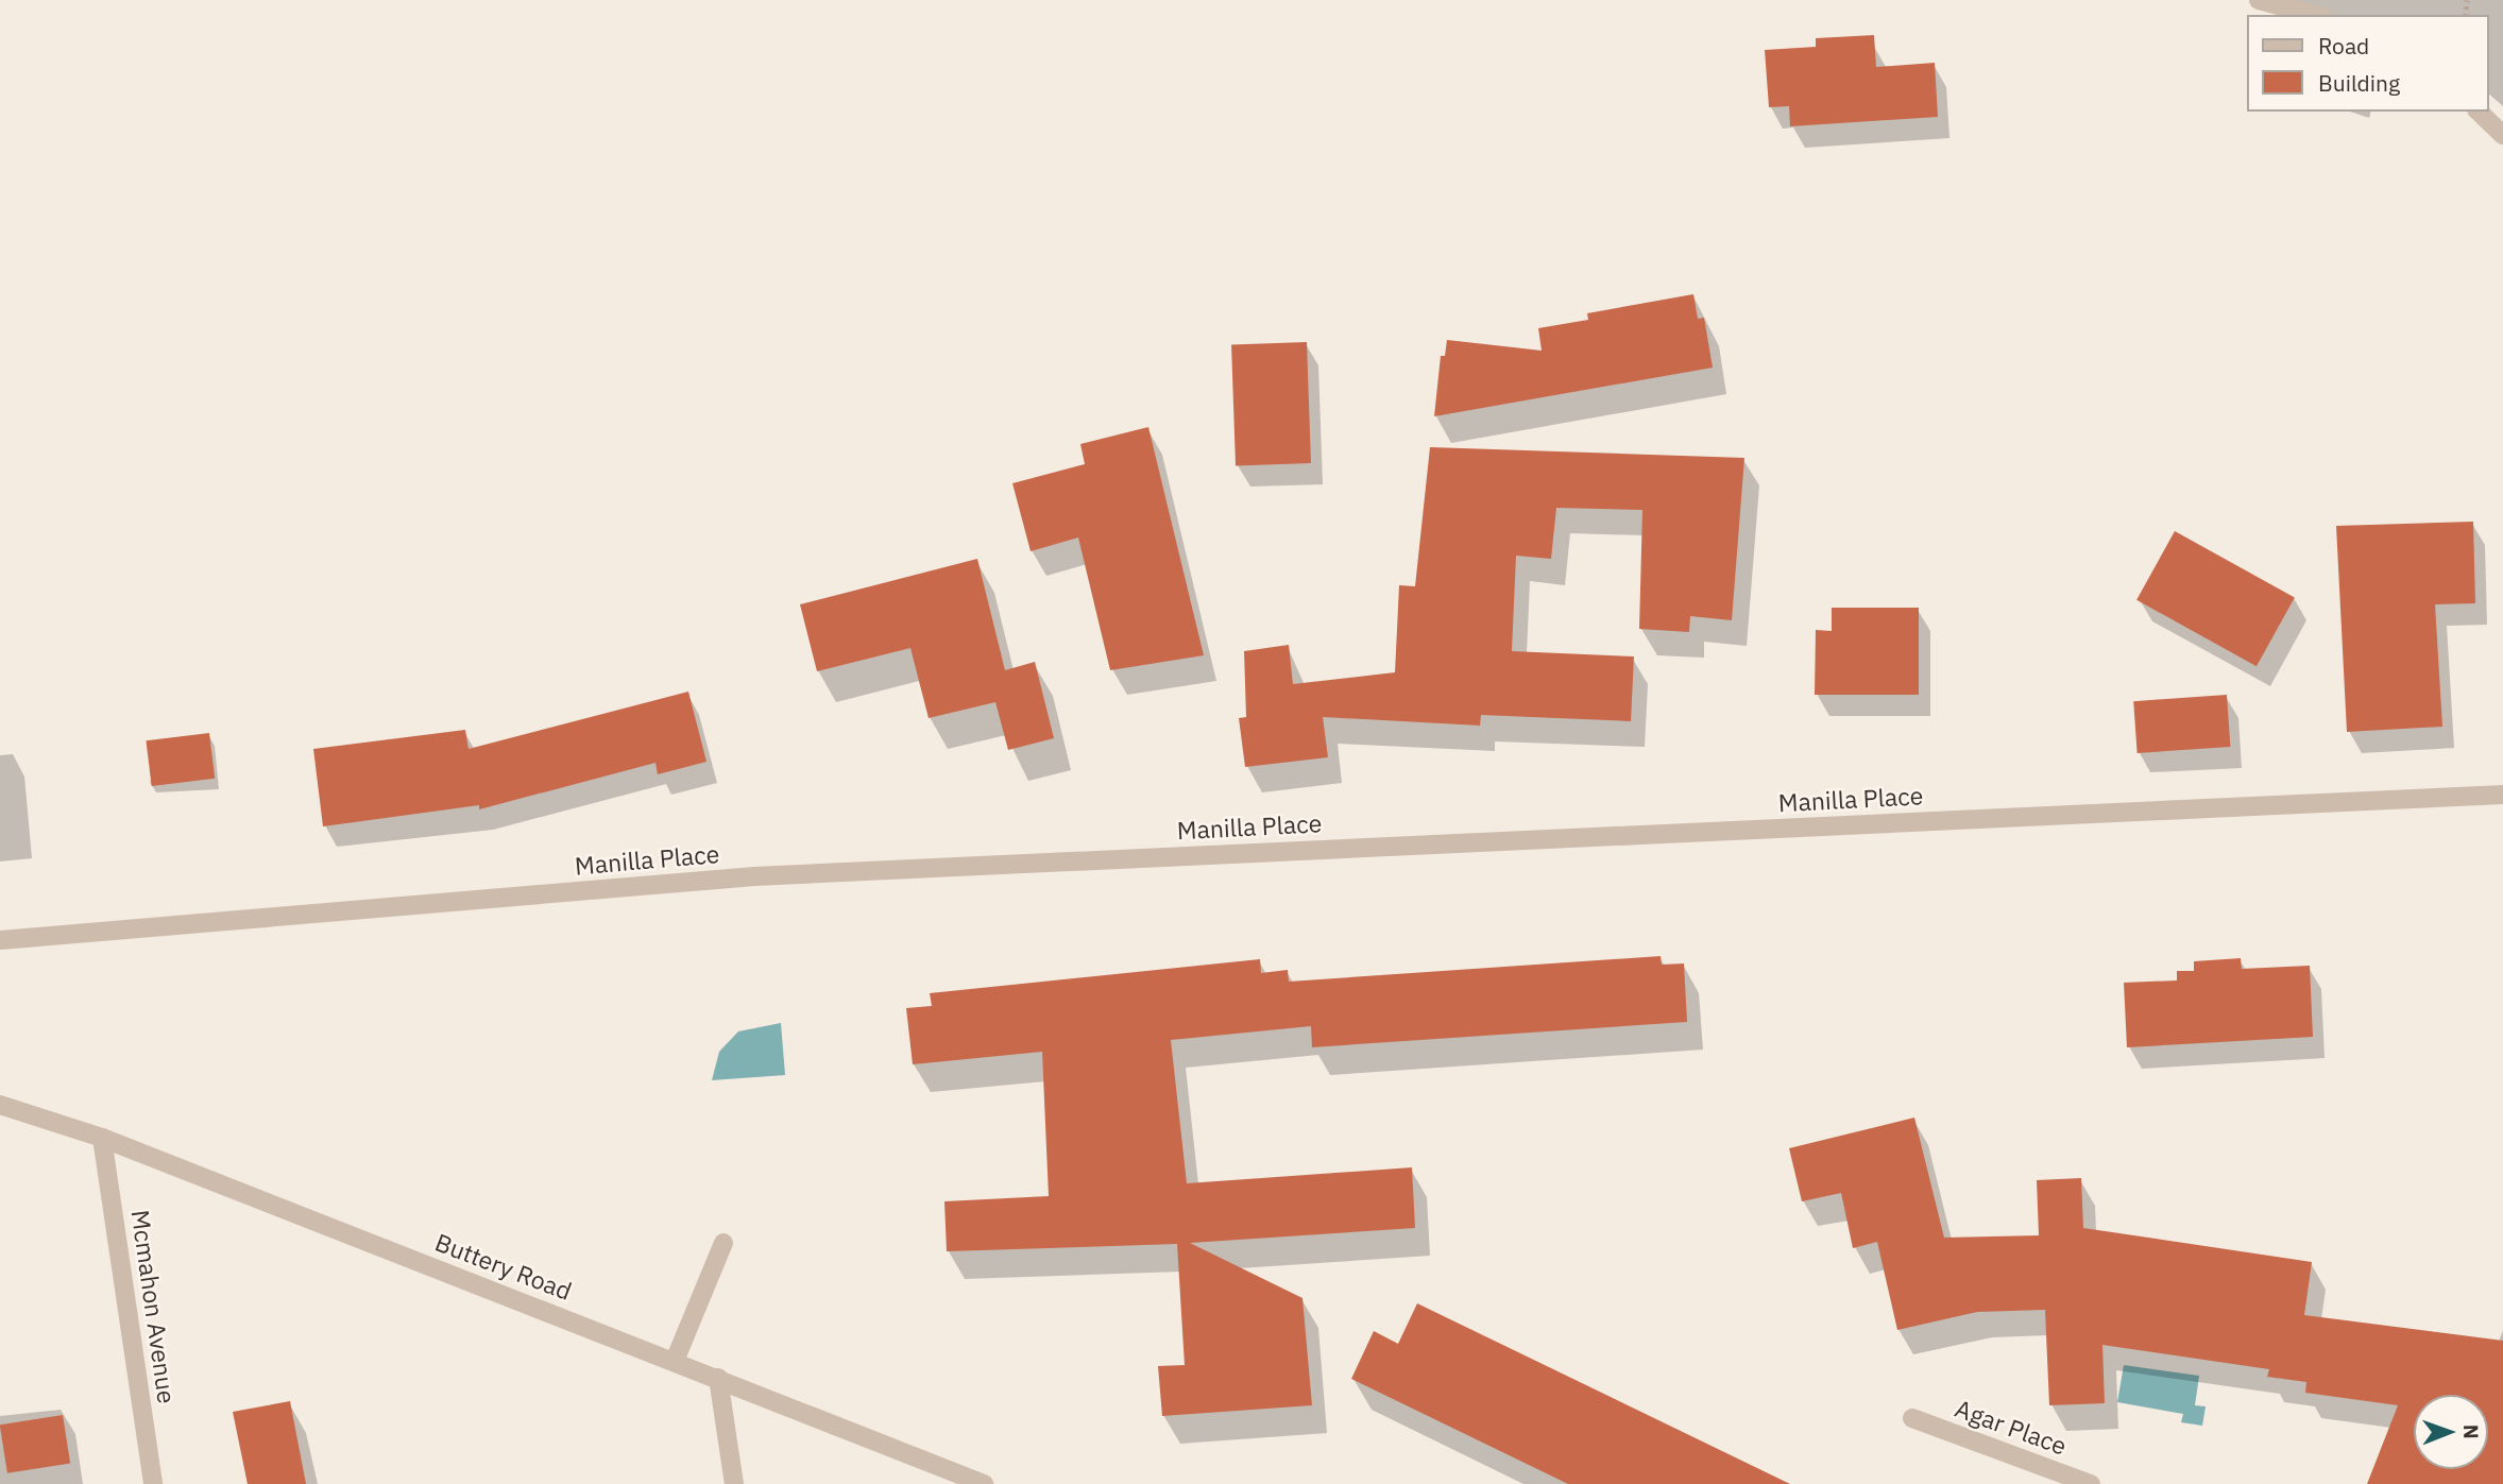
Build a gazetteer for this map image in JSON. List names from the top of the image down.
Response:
{
  "streets": {
    "street": [
      "Manilla Place",
      "Buttery Road",
      "Mcmahon Avenue",
      "Agar Place"
    ]
  },
  "crossings": [
    ["Buttery Road", "Mcmahon Avenue"]
  ],
  "legend": ["Road", "Building"],
  "north": "right"
}
